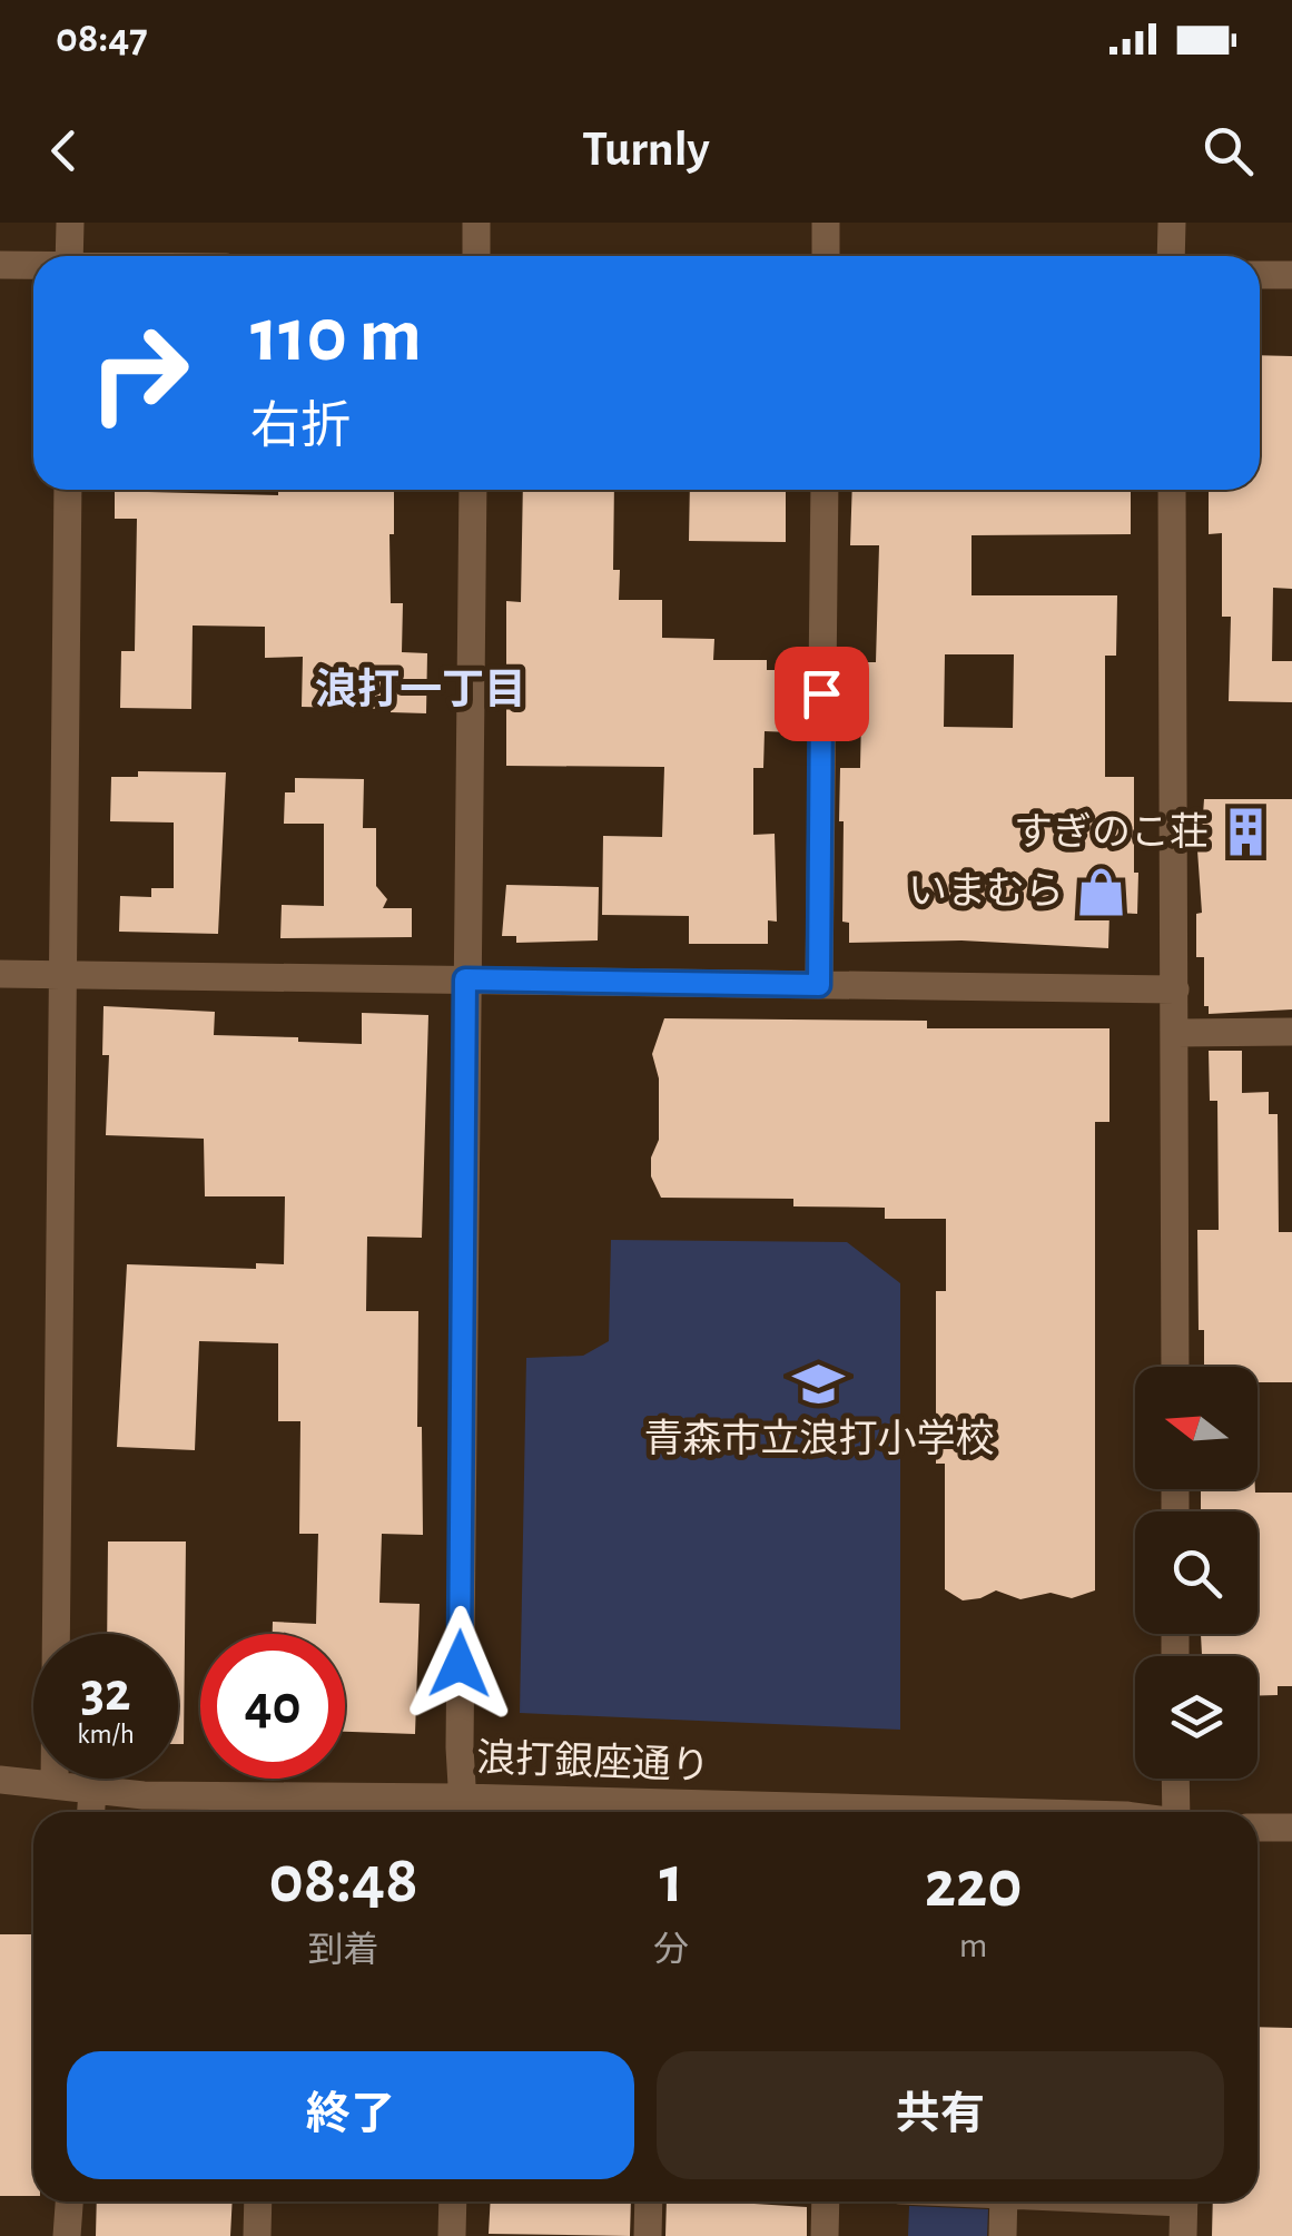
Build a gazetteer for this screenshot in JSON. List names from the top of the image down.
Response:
{
  "streets": {
    "street": ["浪打銀座通り"]
  },
  "districts": ["浪打一丁目"],
  "places": {
    "building": ["すぎのこ荘"],
    "shop": ["いまむら"],
    "school or university": ["青森市立浪打小学校"]
  },
  "north": "left",
  "page": {
    "status": "08:47",
    "header": "Turnly",
    "turn": ["110 m", "右折"],
    "speed": "32 km/h",
    "limit": "40",
    "eta": [
      "08:48",
      "到着",
      "1",
      "分",
      "220",
      "m"
    ],
    "buttons": ["終了", "共有"]
  }
}
